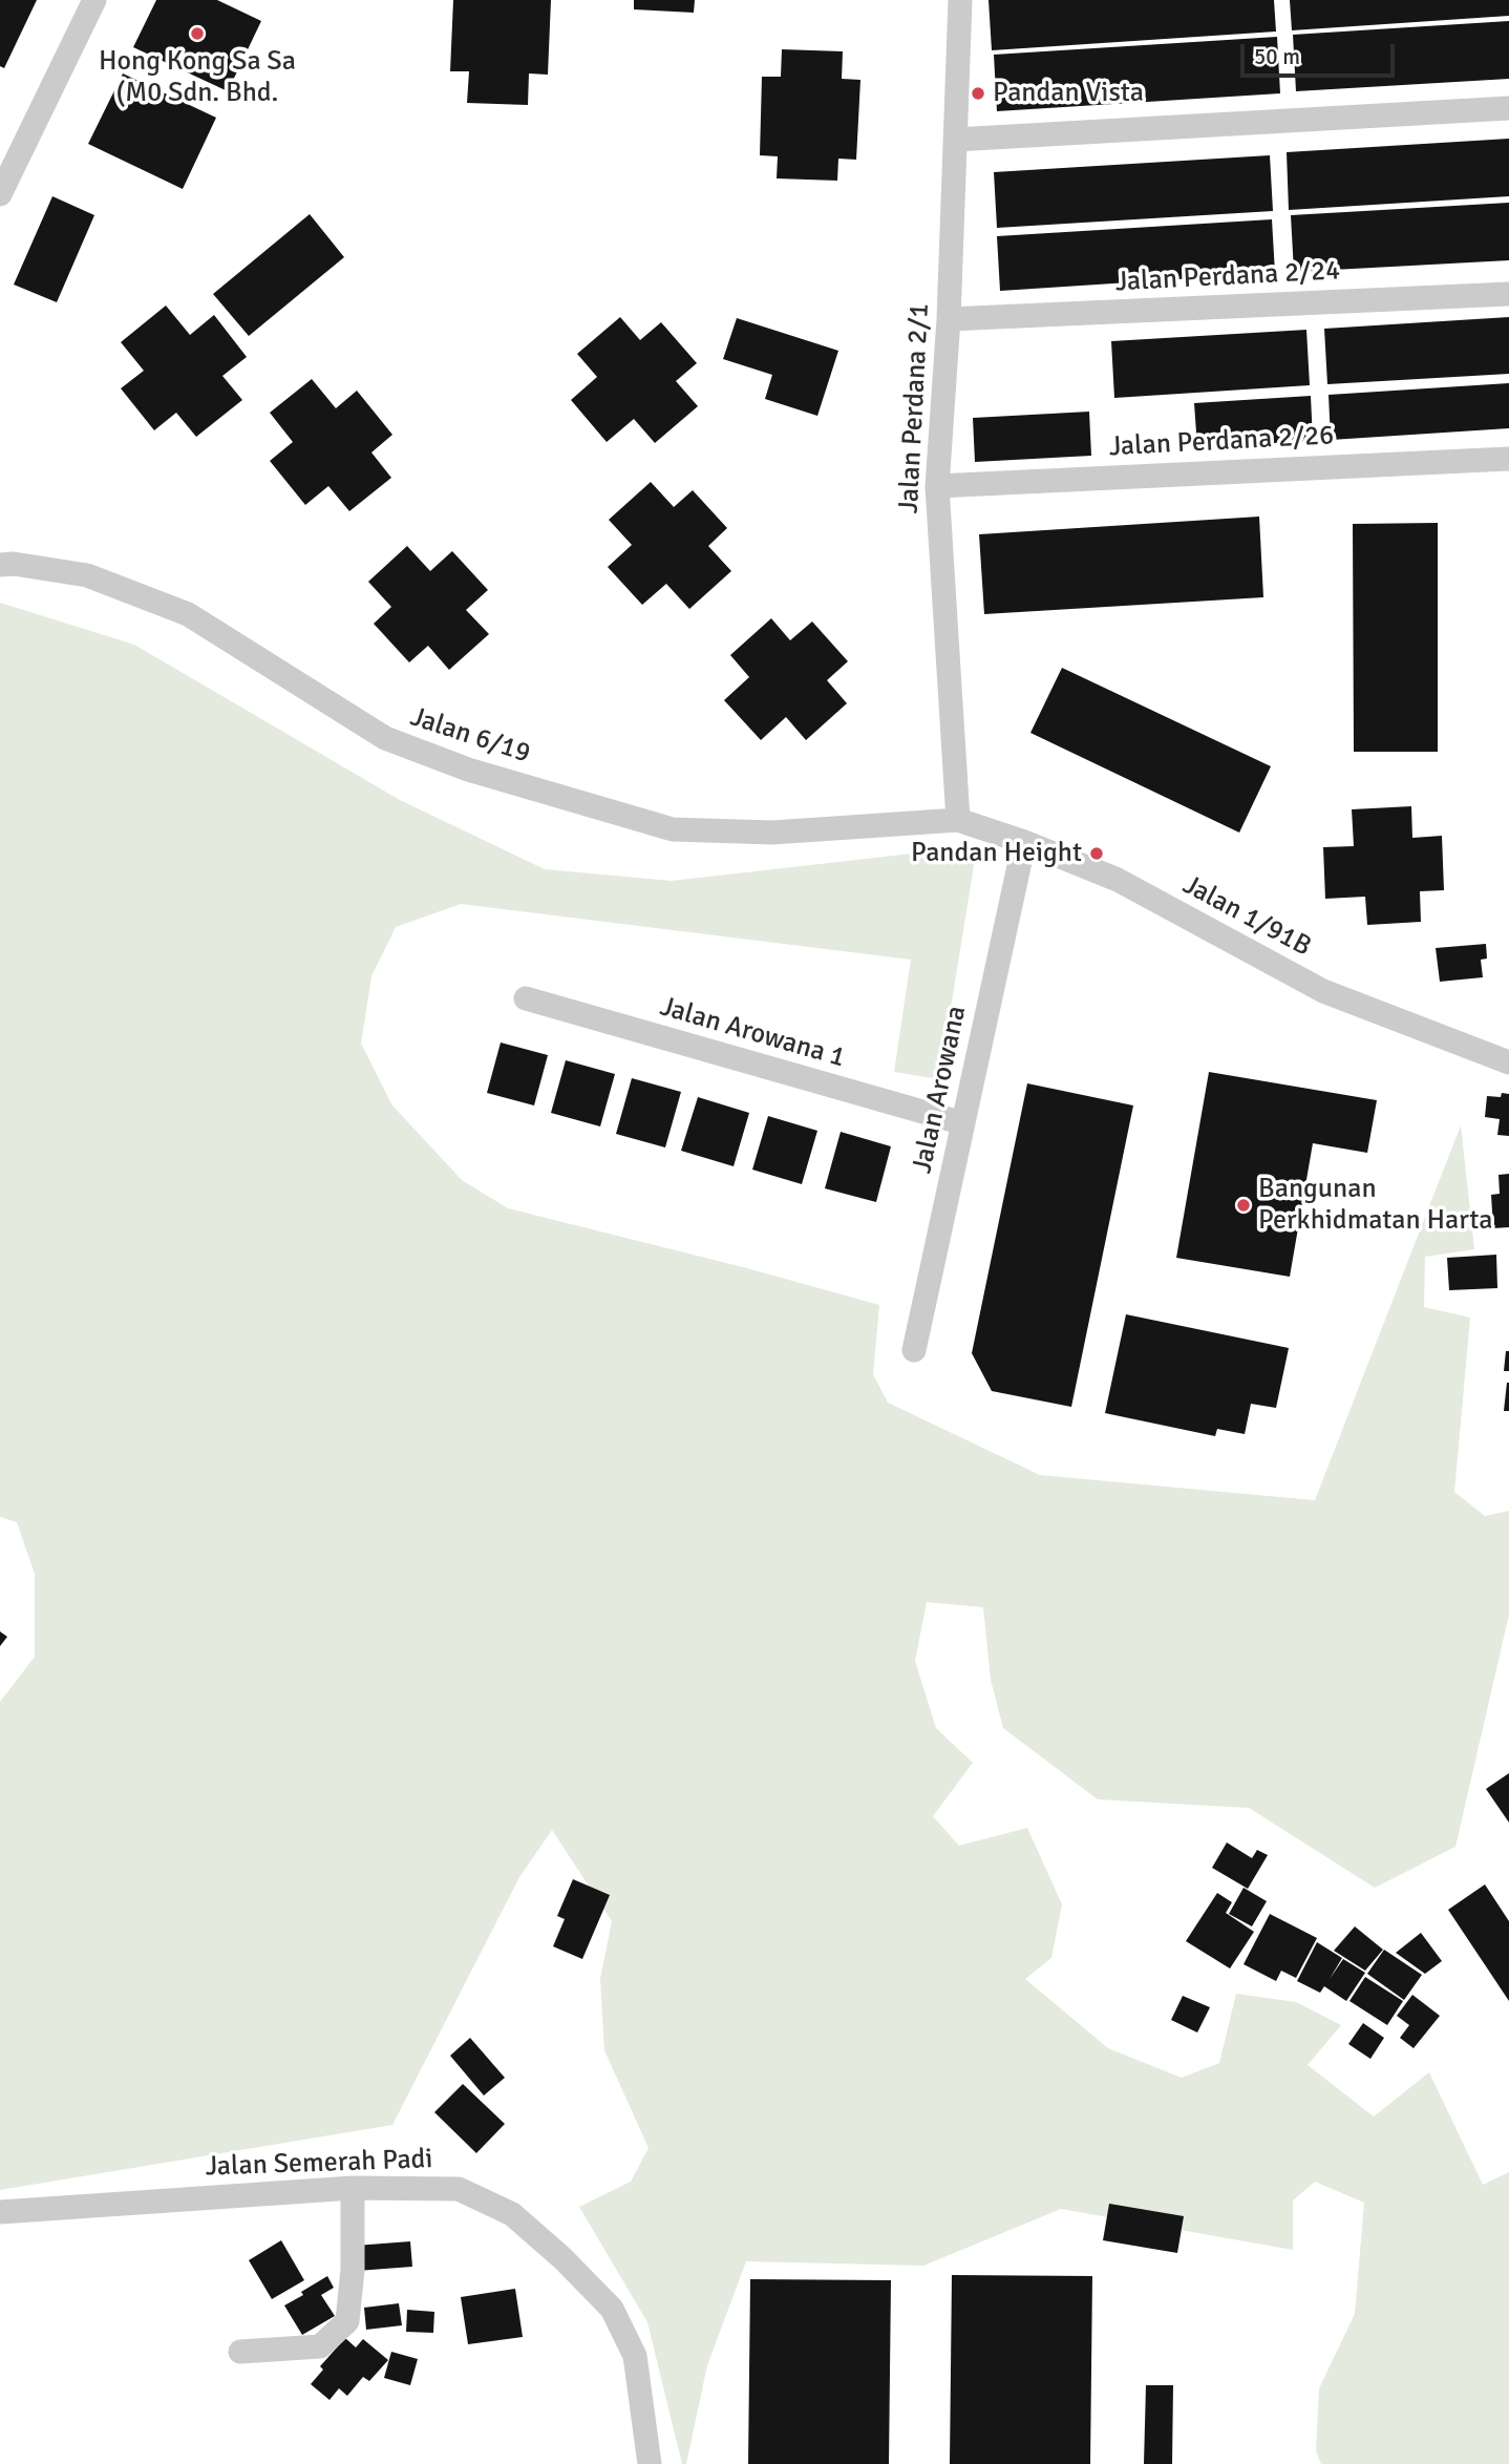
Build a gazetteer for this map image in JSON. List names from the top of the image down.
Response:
{
  "streets": {
    "street": [
      "Jalan Perdana 2/24",
      "Jalan Perdana 2/1",
      "Jalan Perdana 2/26",
      "Jalan 6/19",
      "Jalan 1/91B",
      "Jalan Arowana 1",
      "Jalan Arowana",
      "Jalan Semerah Padi"
    ]
  },
  "crossings": [
    ["Jalan Perdana 2/24", "Jalan Perdana 2/1"],
    ["Jalan Perdana 2/1", "Jalan Perdana 2/26"],
    ["Jalan Perdana 2/1", "Jalan 6/19"],
    ["Jalan Perdana 2/1", "Jalan 1/91B"],
    ["Jalan 6/19", "Jalan 1/91B"],
    ["Jalan 1/91B", "Jalan Arowana"],
    ["Jalan Arowana 1", "Jalan Arowana"]
  ],
  "places": [
    "Hong Kong Sa Sa (M0 Sdn. Bhd.",
    "Pandan Vista",
    "Pandan Height",
    "Bangunan Perkhidmatan Harta"
  ],
  "scale_bar": "50 m"
}
